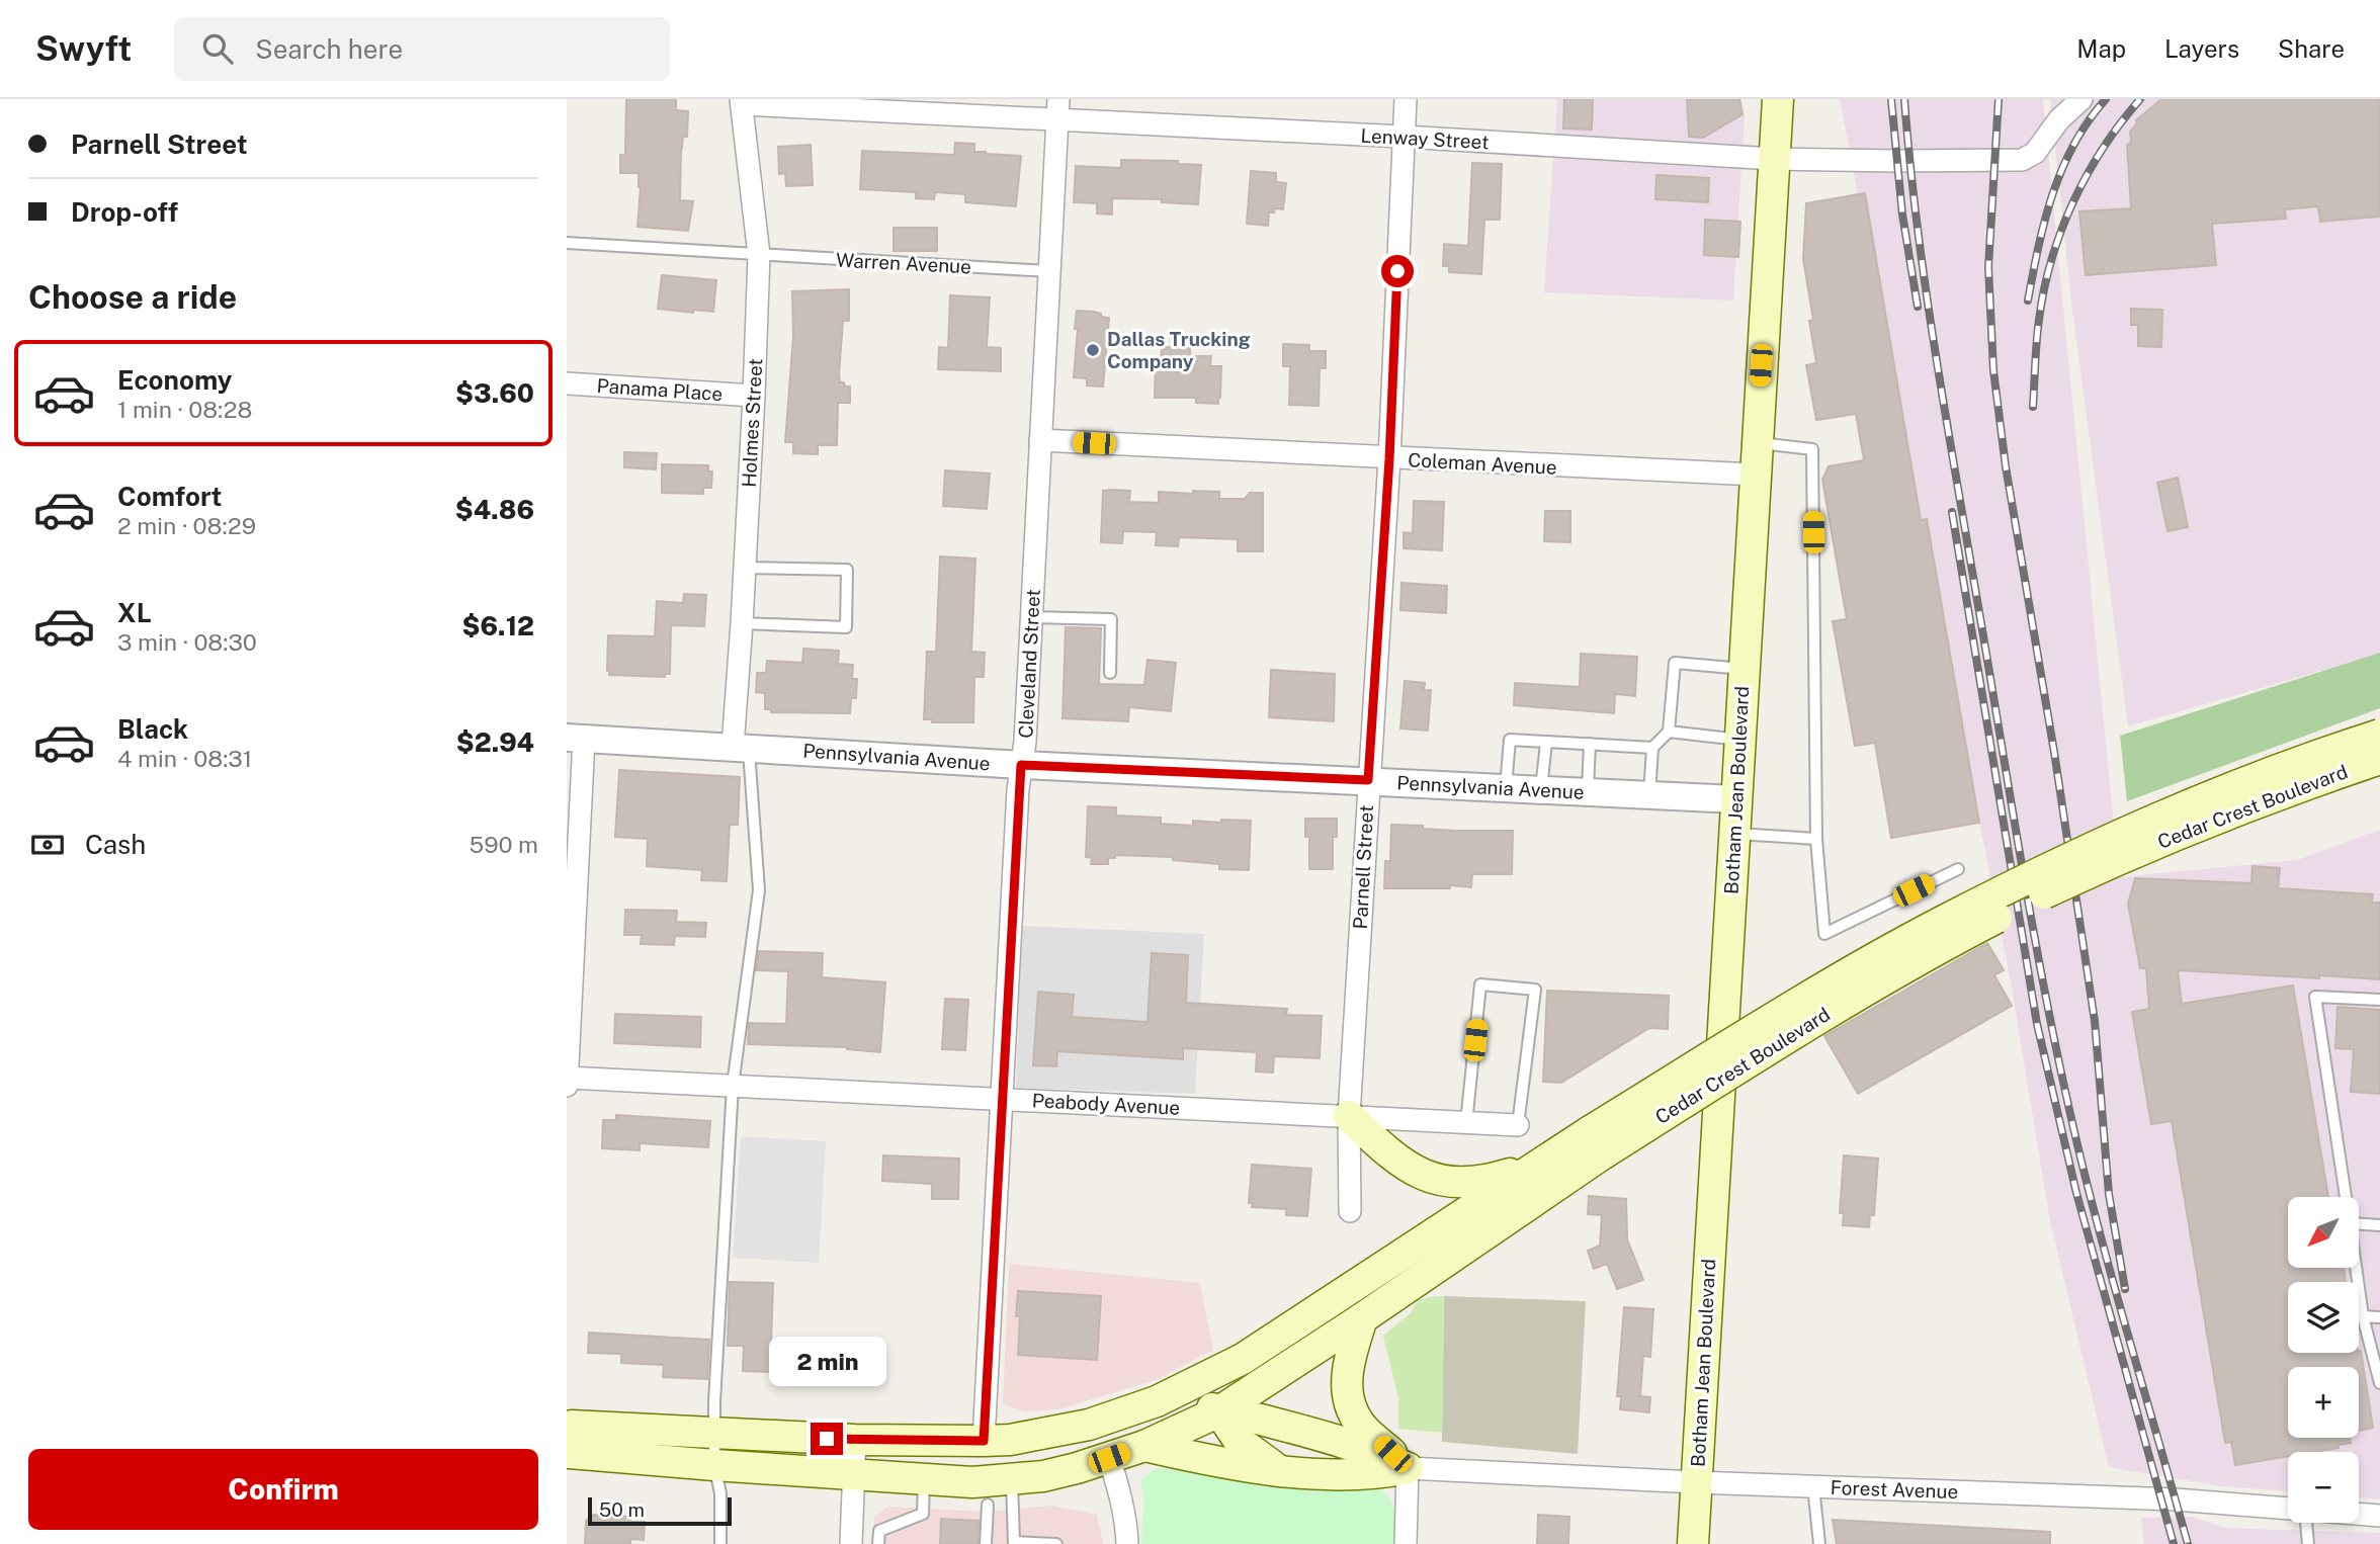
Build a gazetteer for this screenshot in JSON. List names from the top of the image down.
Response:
{
  "streets": {
    "main road": ["Botham Jean Boulevard", "Cedar Crest Boulevard"],
    "street": [
      "Lenway Street",
      "Panama Place",
      "Holmes Street",
      "Coleman Avenue",
      "Cleveland Street",
      "Pennsylvania Avenue",
      "Parnell Street",
      "Peabody Avenue",
      "Forest Avenue"
    ],
    "lane": ["Warren Avenue"]
  },
  "crossings": [
    ["Lenway Street", "Holmes Street"],
    ["Lenway Street", "Cleveland Street"],
    ["Lenway Street", "Botham Jean Boulevard"],
    ["Lenway Street", "Parnell Street"],
    ["Warren Avenue", "Holmes Street"],
    ["Warren Avenue", "Cleveland Street"],
    ["Panama Place", "Holmes Street"],
    ["Holmes Street", "Pennsylvania Avenue"],
    ["Coleman Avenue", "Cleveland Street"],
    ["Coleman Avenue", "Botham Jean Boulevard"],
    ["Coleman Avenue", "Parnell Street"],
    ["Cleveland Street", "Pennsylvania Avenue"],
    ["Cleveland Street", "Cedar Crest Boulevard"],
    ["Cleveland Street", "Peabody Avenue"],
    ["Pennsylvania Avenue", "Botham Jean Boulevard"],
    ["Pennsylvania Avenue", "Parnell Street"],
    ["Botham Jean Boulevard", "Forest Avenue"],
    ["Parnell Street", "Peabody Avenue"]
  ],
  "places": ["Dallas Trucking Company"],
  "scale_bar": "50 m",
  "north": "bottom left",
  "page": {
    "header": "Swyft",
    "search": "Search here",
    "nav": ["Map", "Layers", "Share"],
    "banner": ["Parnell Street", "Drop-off"],
    "heading": "Choose a ride",
    "list": [
      {
        "name": "Economy",
        "note": "1 min · 08:28",
        "value": "$3.60"
      },
      {
        "name": "Comfort",
        "note": "2 min · 08:29",
        "value": "$4.86"
      },
      {
        "name": "XL",
        "note": "3 min · 08:30",
        "value": "$6.12"
      },
      {
        "name": "Black",
        "note": "4 min · 08:31",
        "value": "$2.94"
      }
    ],
    "pay": ["Cash", "590 m"],
    "map_buttons": ["+", "−"],
    "bubble": "2 min",
    "buttons": "Confirm",
    "scale": "50 m"
  }
}
